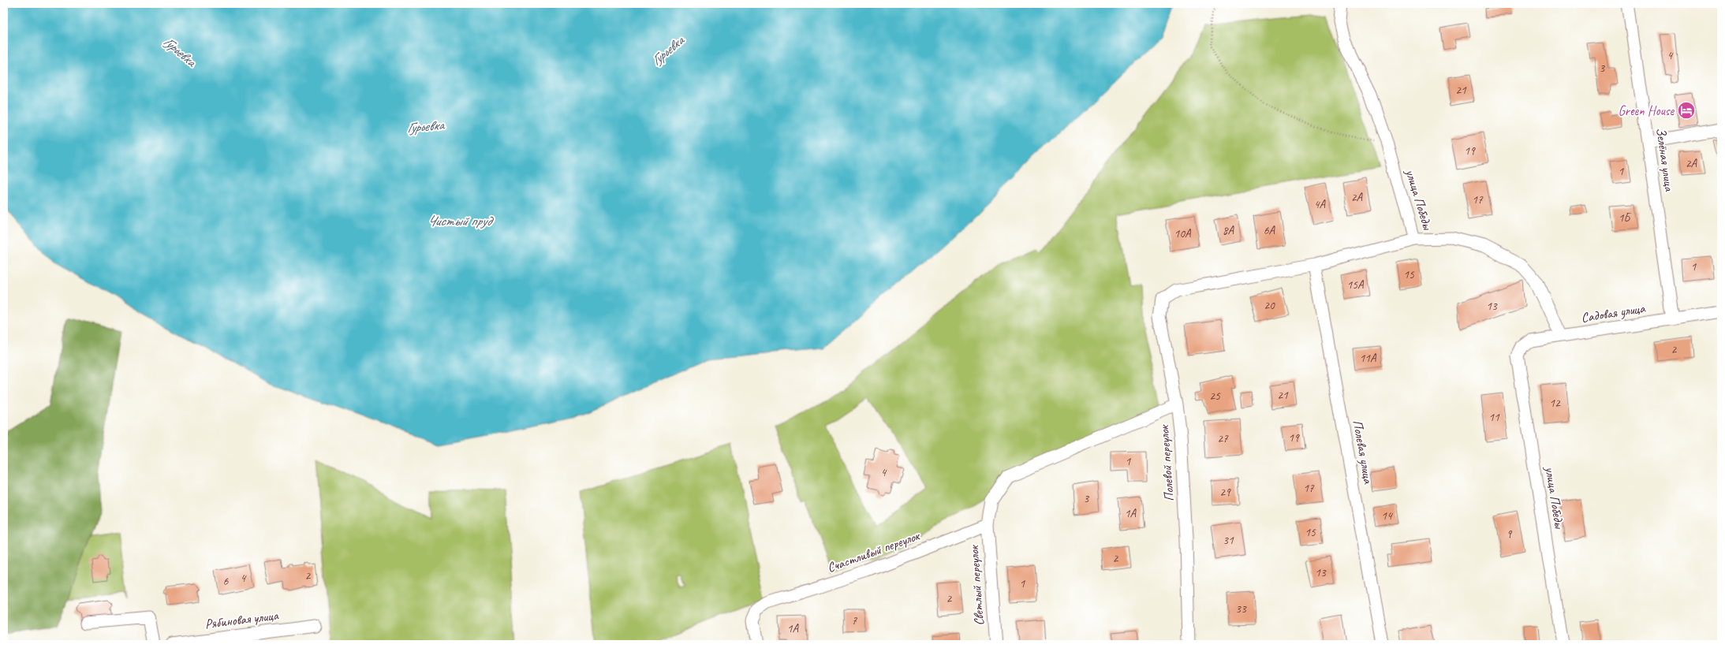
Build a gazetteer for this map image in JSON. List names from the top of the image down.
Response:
{
  "streets": {
    "street": [
      "Зелёная улица",
      "улица Победы",
      "Садовая улица",
      "Полевая улица",
      "Полевой переулок",
      "Счастливый переулок",
      "Светлый переулок",
      "Рябиновая улица"
    ]
  },
  "crossings": [
    ["Зелёная улица", "Садовая улица"],
    ["улица Победы", "Садовая улица"],
    ["Полевая улица", "Полевой переулок"],
    ["Полевой переулок", "Светлый переулок"],
    ["Счастливый переулок", "Светлый переулок"]
  ],
  "water": ["Гурьевка", "Чистый пруд"],
  "places": {
    "hotel": ["Green House"]
  },
  "house_numbers": [
    "4",
    "3",
    "21",
    "19",
    "2А",
    "1",
    "2А",
    "17",
    "4А",
    "1Б",
    "8А",
    "6А",
    "10А",
    "1",
    "15",
    "15А",
    "20",
    "13",
    "2",
    "11А",
    "21",
    "25",
    "12",
    "11",
    "19",
    "27",
    "1",
    "4",
    "17",
    "29",
    "3",
    "1А",
    "14",
    "15",
    "9",
    "31",
    "2",
    "13",
    "2",
    "4",
    "6",
    "1",
    "2",
    "33",
    "7",
    "1А"
  ]
}
